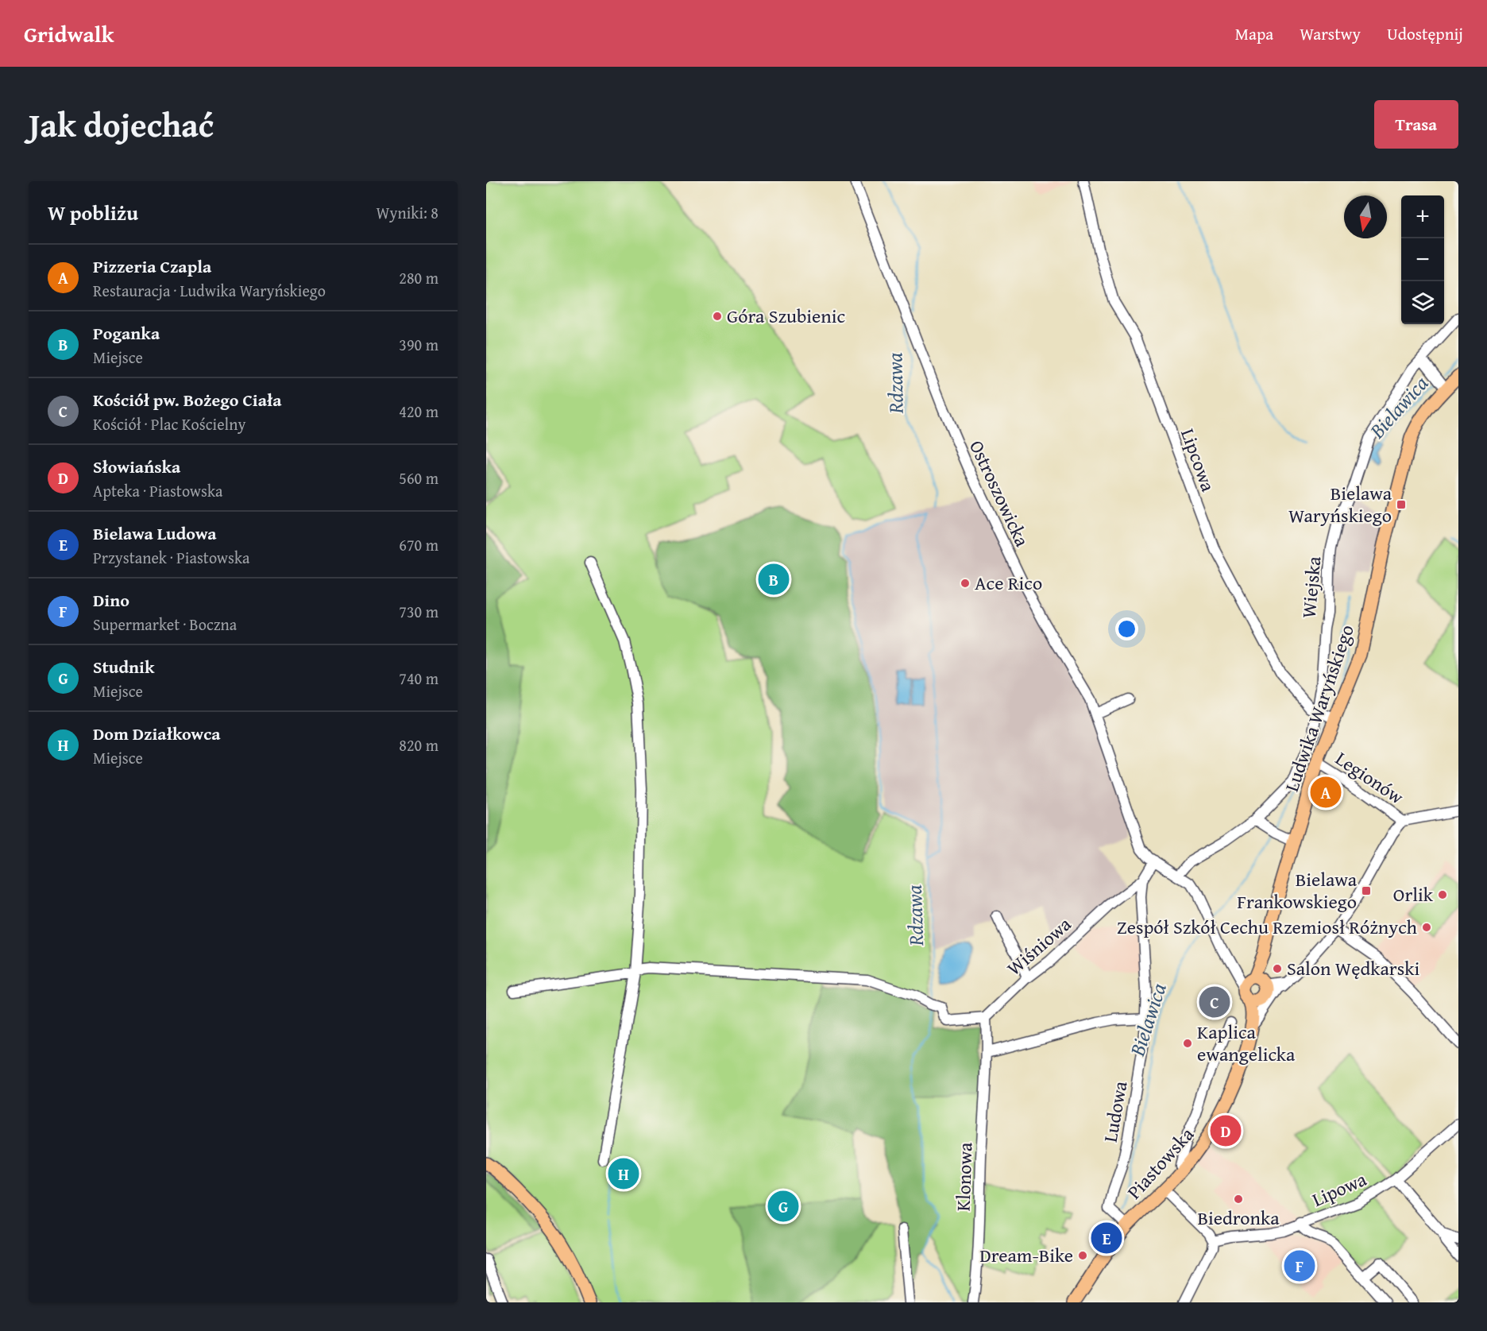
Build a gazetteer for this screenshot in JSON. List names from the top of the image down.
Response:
{
  "streets": {
    "main road": ["Ludwika Waryńskiego", "Piastowska"],
    "street": [
      "Lipcowa",
      "Ostroszowicka",
      "Wiejska",
      "Legionów",
      "Wiśniowa",
      "Ludowa",
      "Klonowa",
      "Lipowa"
    ]
  },
  "crossings": [
    ["Lipcowa", "Wiejska"],
    ["Lipcowa", "Ludwika Waryńskiego"],
    ["Ostroszowicka", "Wiejska"],
    ["Ostroszowicka", "Ludwika Waryńskiego"],
    ["Ostroszowicka", "Wiśniowa"],
    ["Ostroszowicka", "Piastowska"],
    ["Wiejska", "Ludwika Waryńskiego"],
    ["Ludwika Waryńskiego", "Legionów"],
    ["Ludwika Waryńskiego", "Piastowska"],
    ["Wiśniowa", "Ludowa"],
    ["Wiśniowa", "Klonowa"],
    ["Ludowa", "Piastowska"]
  ],
  "water": ["Rdzawa", "Bielawica"],
  "places": {
    "other": [
      "Góra Szubienic",
      "Ace Rico",
      "Orlik",
      "Zespół Szkół Cechu Rzemiosł Różnych",
      "Salon Wędkarski",
      "Kaplica ewangelicka",
      "Biedronka",
      "Dream-Bike"
    ],
    "transit": ["Bielawa Waryńskiego", "Bielawa Frankowskiego"]
  },
  "north": "bottom",
  "page": {
    "header": "Gridwalk",
    "nav": ["Mapa", "Warstwy", "Udostępnij"],
    "title": "Jak dojechać",
    "buttons": "Trasa",
    "heading": ["W pobliżu", "Wyniki: 8"],
    "map_buttons": ["+", "−"],
    "list": [
      {
        "mark": "A",
        "name": "Pizzeria Czapla",
        "note": "Restauracja · Ludwika Waryńskiego",
        "value": "280 m"
      },
      {
        "mark": "B",
        "name": "Poganka",
        "note": "Miejsce",
        "value": "390 m"
      },
      {
        "mark": "C",
        "name": "Kościół pw. Bożego Ciała",
        "note": "Kościół · Plac Kościelny",
        "value": "420 m"
      },
      {
        "mark": "D",
        "name": "Słowiańska",
        "note": "Apteka · Piastowska",
        "value": "560 m"
      },
      {
        "mark": "E",
        "name": "Bielawa Ludowa",
        "note": "Przystanek · Piastowska",
        "value": "670 m"
      },
      {
        "mark": "F",
        "name": "Dino",
        "note": "Supermarket · Boczna",
        "value": "730 m"
      },
      {
        "mark": "G",
        "name": "Studnik",
        "note": "Miejsce",
        "value": "740 m"
      },
      {
        "mark": "H",
        "name": "Dom Działkowca",
        "note": "Miejsce",
        "value": "820 m"
      }
    ],
    "pins": [
      "B",
      "A",
      "C",
      "D",
      "H",
      "G",
      "E",
      "F"
    ]
  }
}
